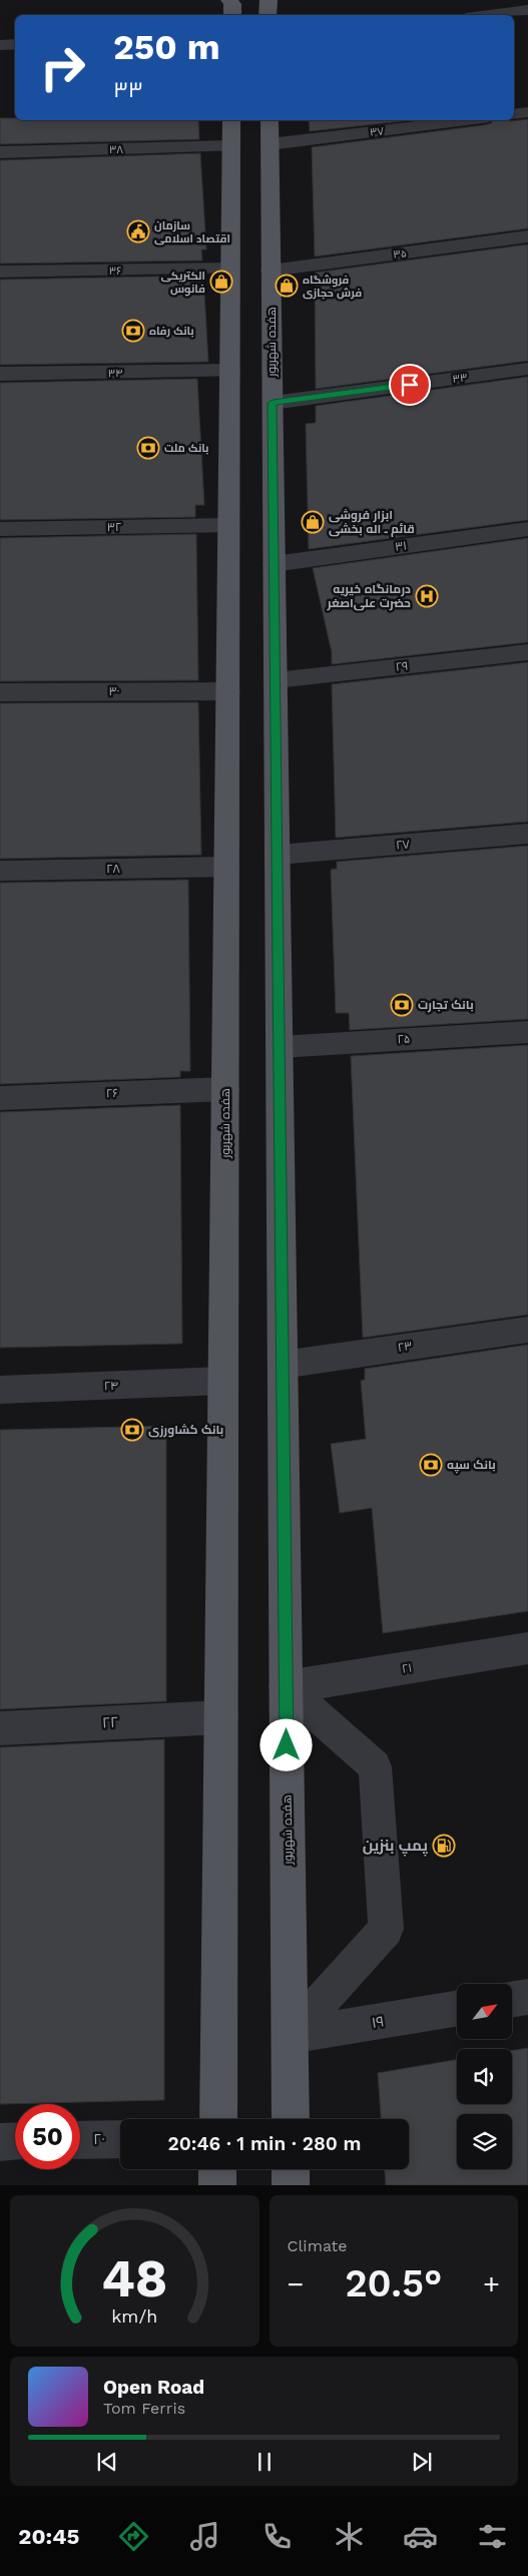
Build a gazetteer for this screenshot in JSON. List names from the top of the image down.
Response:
{
  "streets": {
    "main road": ["هفده شهریور"],
    "street": [
      "۳۷",
      "۳۸",
      "۳۵",
      "۳۶",
      "۳۴",
      "۳۳",
      "۳۲",
      "۳۱",
      "۲۹",
      "۳۰",
      "۲۷",
      "۲۸",
      "۲۵",
      "۲۶",
      "۲۳",
      "۲۴",
      "۲۱",
      "۲۲",
      "۱۹",
      "۲۰"
    ]
  },
  "crossings": [
    ["۳۷", "هفده شهریور"],
    ["۳۸", "هفده شهریور"],
    ["۳۵", "هفده شهریور"],
    ["۳۶", "هفده شهریور"],
    ["هفده شهریور", "۳۴"],
    ["هفده شهریور", "۳۳"],
    ["هفده شهریور", "۳۲"],
    ["هفده شهریور", "۳۱"],
    ["هفده شهریور", "۲۹"],
    ["هفده شهریور", "۳۰"],
    ["هفده شهریور", "۲۷"],
    ["هفده شهریور", "۲۸"],
    ["هفده شهریور", "۲۵"],
    ["هفده شهریور", "۲۶"],
    ["هفده شهریور", "۲۳"],
    ["هفده شهریور", "۲۴"],
    ["هفده شهریور", "۲۱"],
    ["هفده شهریور", "۲۲"],
    ["هفده شهریور", "۱۹"]
  ],
  "places": {
    "public building": ["سازمان اقتصاد اسلامی"],
    "shop": ["الکتریکی فانوس", "فروشگاه فرش حجازی", "ابزار فروشی قائم ـ اله بخشی"],
    "bank": [
      "بانک رفاه",
      "بانک ملت",
      "بانک تجارت",
      "بانک کشاورزی",
      "بانک سپه"
    ],
    "hospital": ["درمانگاه خیریه حضرت علی‌اصغر"],
    "fuel station": ["پمپ بنزین"]
  },
  "north": "top right",
  "page": {
    "turn": ["250 m", "۳۳"],
    "limit": "50",
    "trip": "20:46 · 1 min · 280 m",
    "tile": "Climate",
    "heat": ["−", "20.5°", "+"],
    "song": ["Open Road", "Tom Ferris"],
    "tabs": "20:45",
    "gauge": ["48", "km/h"]
  }
}
